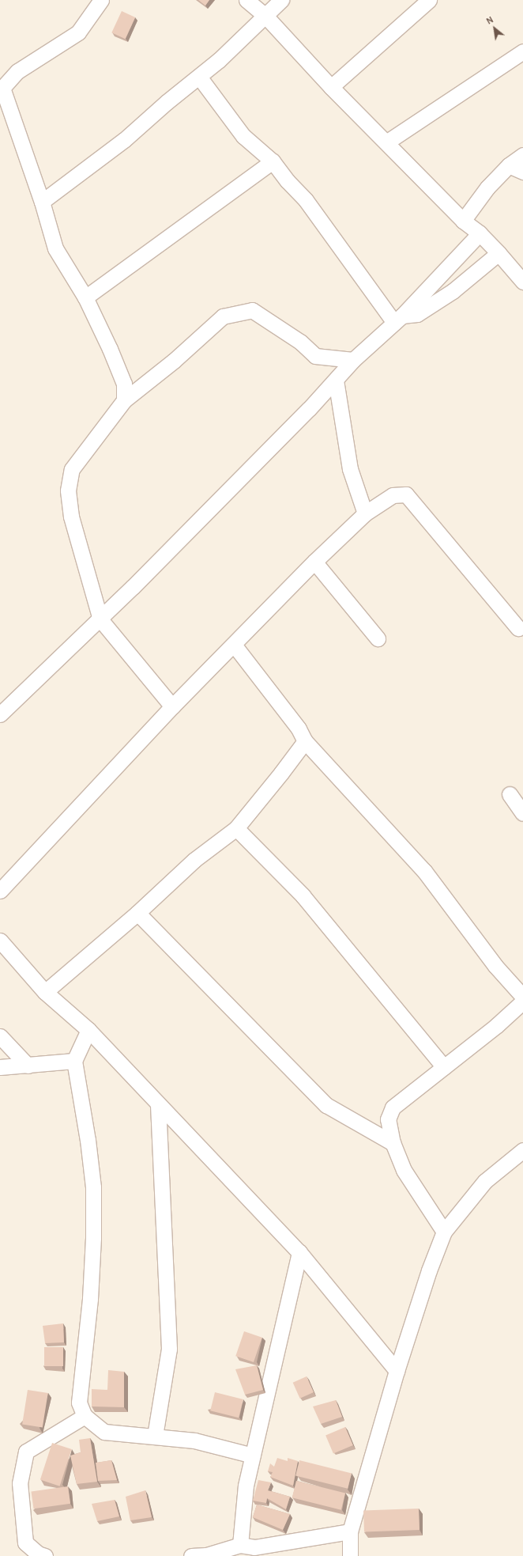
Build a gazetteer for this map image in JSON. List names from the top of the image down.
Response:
{
  "north": "top left"
}
